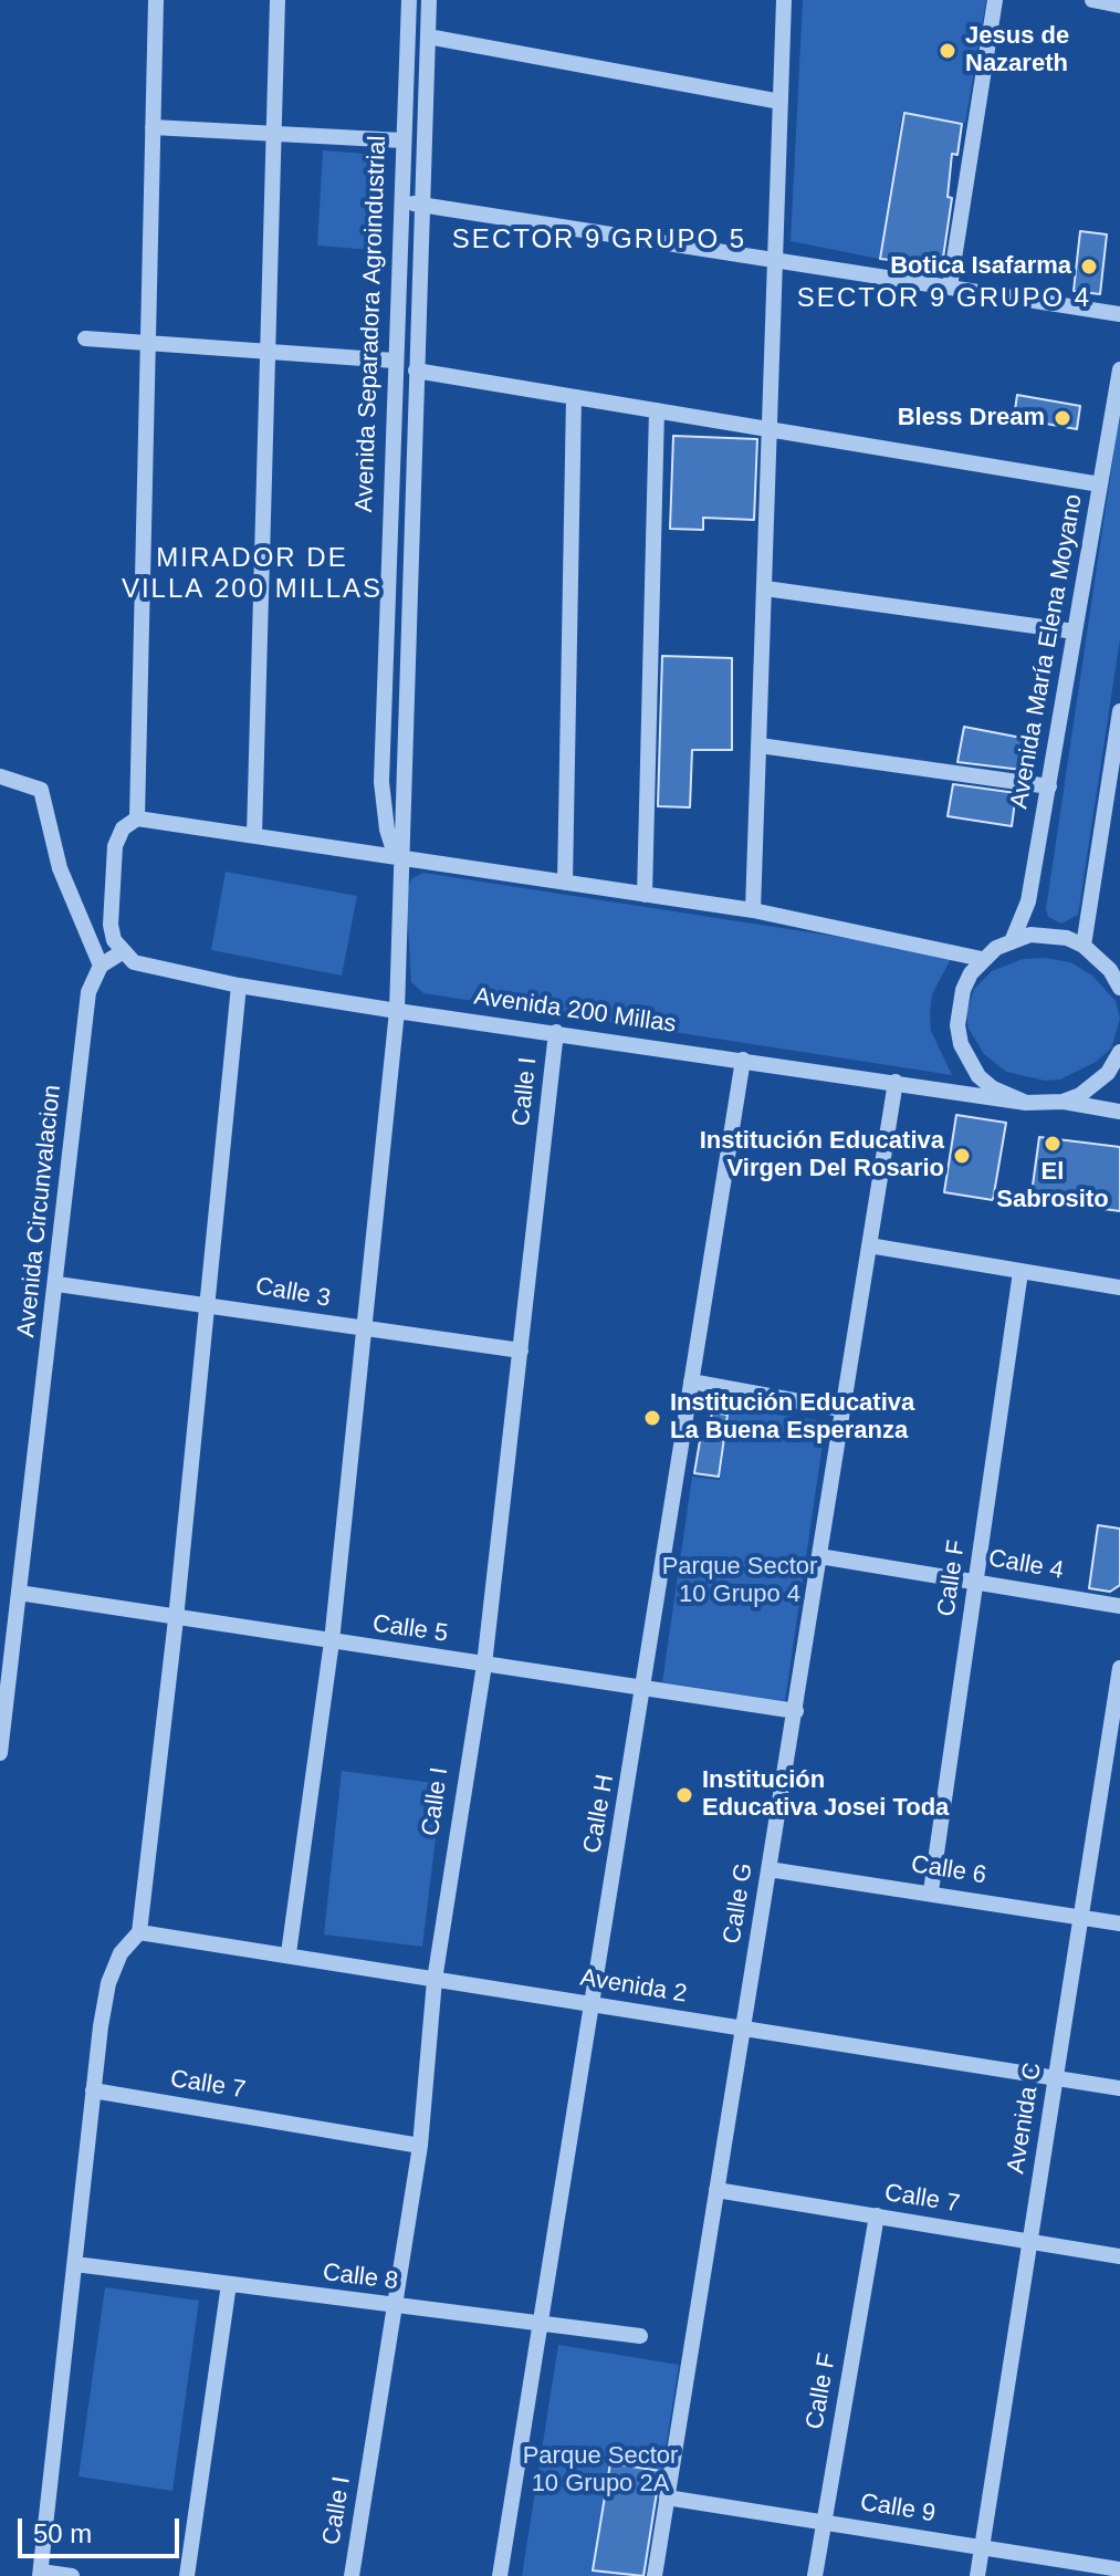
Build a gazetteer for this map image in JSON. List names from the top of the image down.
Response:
{
  "streets": {
    "street": [
      "Avenida Separadora Agroindustrial",
      "Avenida María Elena Moyano",
      "Avenida 200 Millas",
      "Calle I",
      "Avenida Circunvalacion",
      "Calle 3",
      "Calle 4",
      "Calle F",
      "Calle 5",
      "Calle H",
      "Calle 6",
      "Calle G",
      "Avenida 2",
      "Calle 7",
      "Avenida C",
      "Calle 8",
      "Calle 9"
    ]
  },
  "crossings": [
    ["Avenida Separadora Agroindustrial", "Avenida 200 Millas"],
    ["Avenida Separadora Agroindustrial", "Calle 3"],
    ["Avenida Separadora Agroindustrial", "Calle 5"],
    ["Avenida Separadora Agroindustrial", "Avenida 2"],
    ["Avenida 200 Millas", "Calle I"],
    ["Avenida 200 Millas", "Calle H"],
    ["Avenida 200 Millas", "Calle G"],
    ["Calle I", "Calle 3"],
    ["Calle I", "Calle 5"],
    ["Calle I", "Avenida 2"],
    ["Calle I", "Calle 7"],
    ["Calle I", "Calle 8"],
    ["Avenida Circunvalacion", "Calle 3"],
    ["Avenida Circunvalacion", "Calle 5"],
    ["Calle 4", "Calle F"],
    ["Calle 4", "Calle G"],
    ["Calle F", "Calle 6"],
    ["Calle F", "Calle 7"],
    ["Calle F", "Calle 9"],
    ["Calle 5", "Calle H"],
    ["Calle 5", "Calle G"],
    ["Calle H", "Avenida 2"],
    ["Calle H", "Calle 8"],
    ["Calle 6", "Calle G"],
    ["Calle 6", "Avenida C"],
    ["Calle G", "Avenida 2"],
    ["Calle G", "Calle 7"],
    ["Calle G", "Calle 9"],
    ["Avenida 2", "Avenida C"],
    ["Calle 7", "Avenida C"],
    ["Avenida C", "Calle 9"]
  ],
  "districts": ["SECTOR 9 GRUPO 5", "SECTOR 9 GRUPO 4", "MIRADOR DE VILLA 200 MILLAS"],
  "parks": ["Parque Sector 10 Grupo 4", "Parque Sector 10 Grupo 2A"],
  "places": [
    "Jesus de Nazareth",
    "Botica Isafarma",
    "Bless Dream",
    "El Sabrosito",
    "Institución Educativa Virgen Del Rosario",
    "Institución Educativa La Buena Esperanza",
    "Institución Educativa Josei Toda"
  ],
  "scale_bar": "50 m"
}
